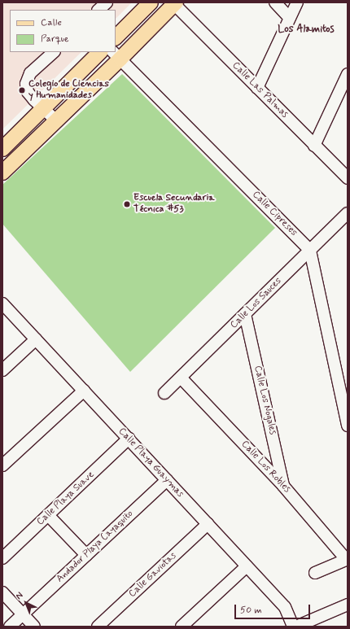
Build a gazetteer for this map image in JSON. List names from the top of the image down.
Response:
{
  "streets": {
    "street": [
      "Calle Las Palmas",
      "Calle Cipreses",
      "Calle Los Sauces",
      "Calle Los Nogales",
      "Calle Playa Guaymas",
      "Calle Los Robles",
      "Calle Playa Suave",
      "Andador Playa Cayaquito",
      "Calle Gaviotas"
    ]
  },
  "crossings": [
    ["Calle Cipreses", "Calle Los Sauces"],
    ["Calle Los Sauces", "Calle Los Nogales"],
    ["Calle Los Sauces", "Calle Los Robles"],
    ["Calle Los Nogales", "Calle Los Robles"],
    ["Calle Playa Guaymas", "Calle Playa Suave"],
    ["Calle Playa Guaymas", "Andador Playa Cayaquito"],
    ["Calle Playa Guaymas", "Calle Gaviotas"]
  ],
  "districts": ["Los Alamitos"],
  "places": ["Colegio de Ciencias y Humanidades", "Escuela Secundaria Técnica #53"],
  "legend": ["Calle", "Parque"],
  "scale_bar": "50 m",
  "north": "top left"
}
